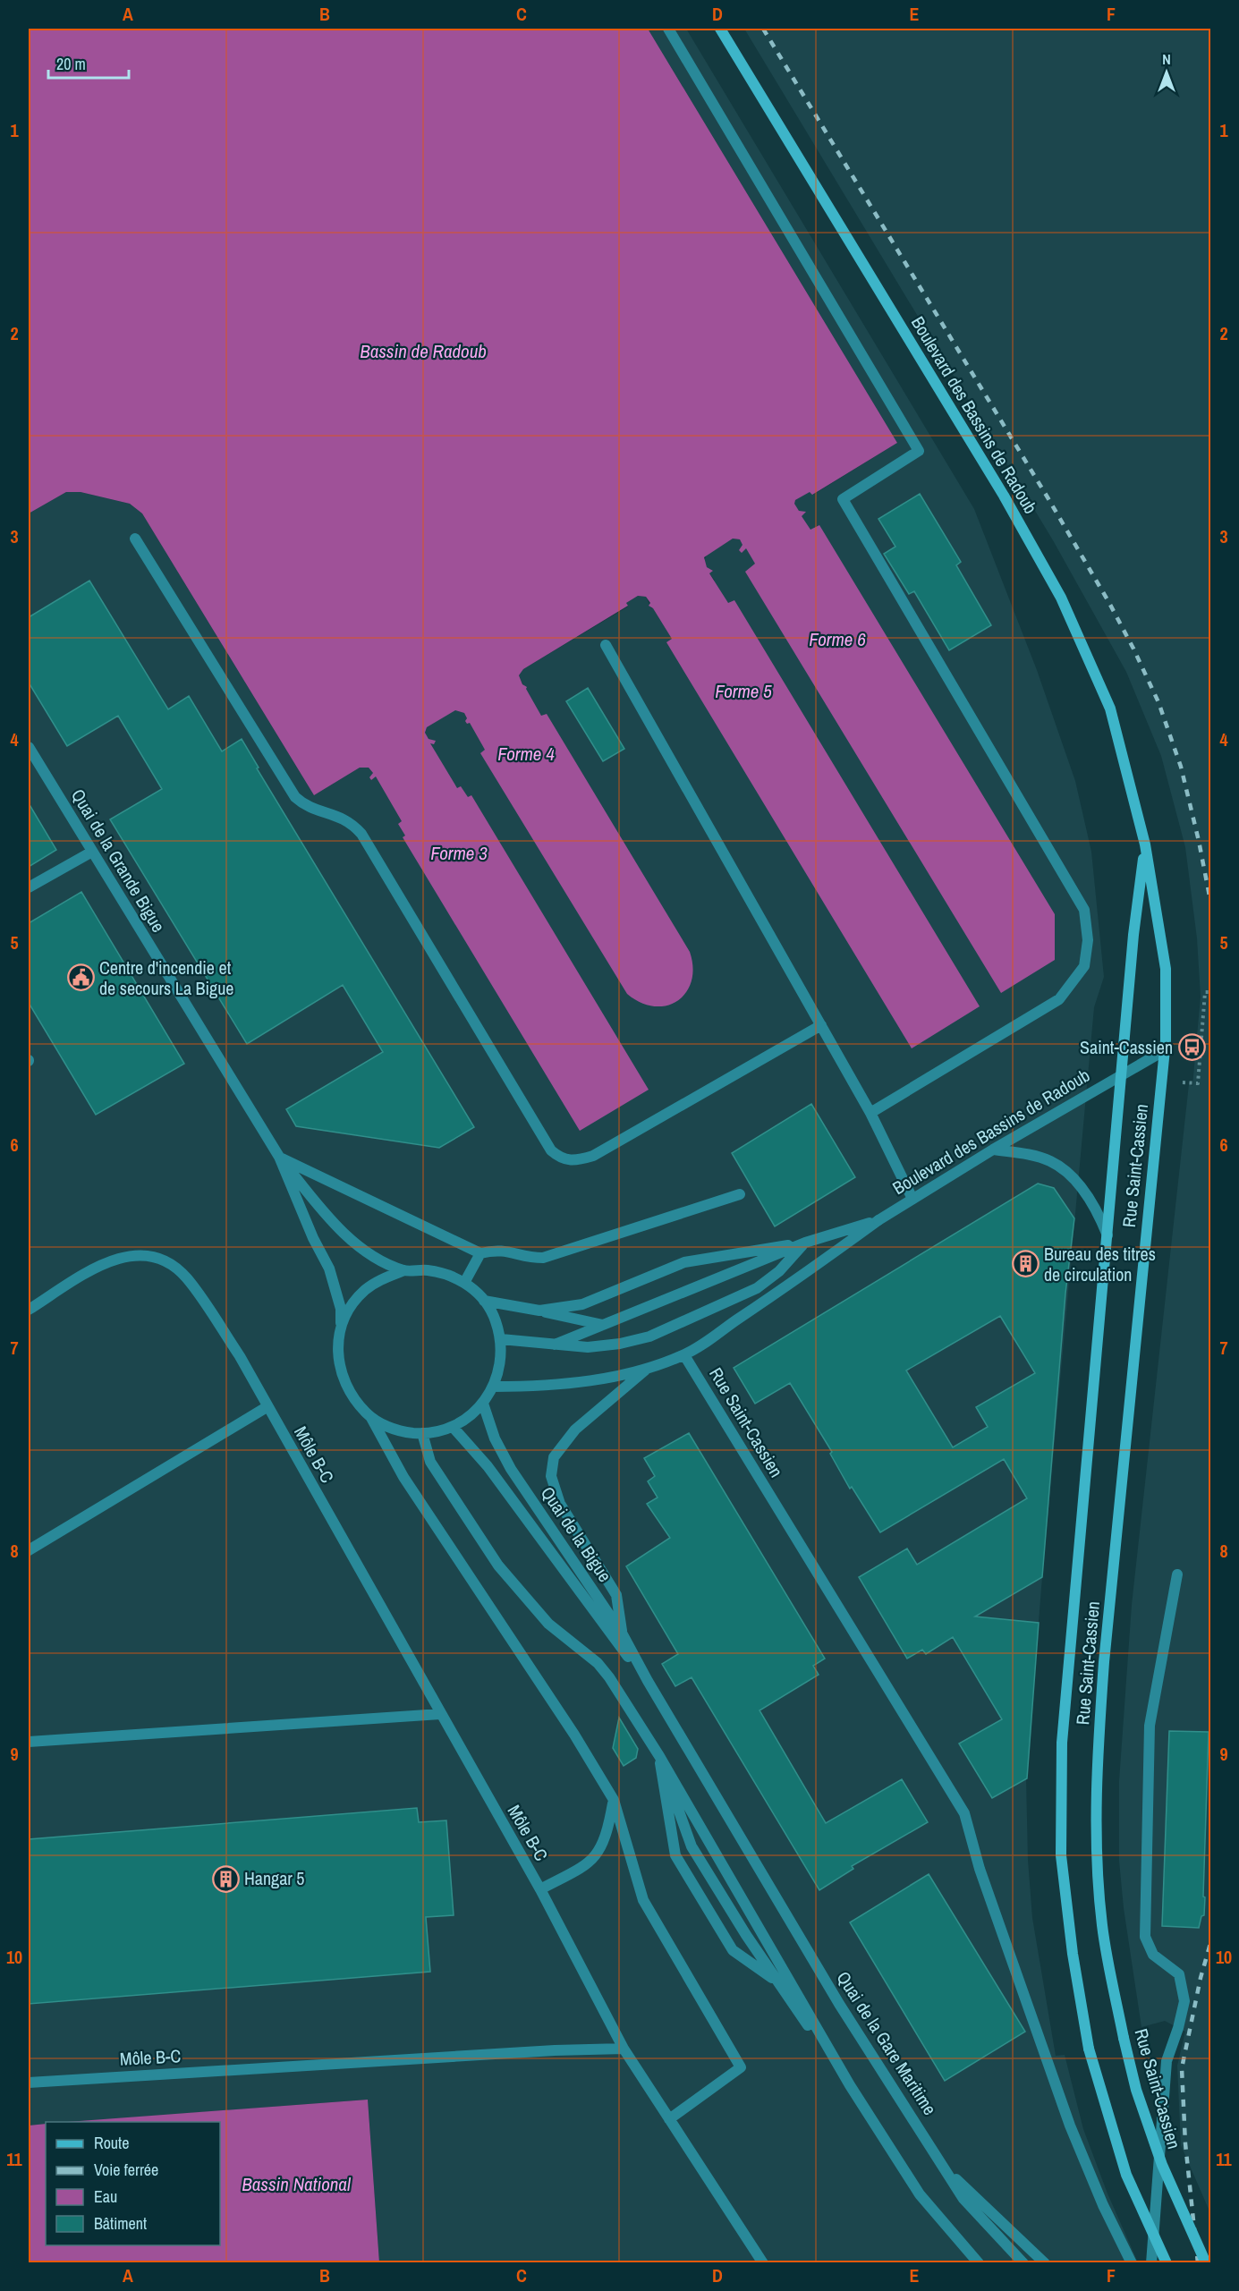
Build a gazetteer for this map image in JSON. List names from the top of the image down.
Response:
{
  "streets": {
    "street": [
      "Boulevard des Bassins de Radoub",
      "Quai de la Grande Bigue",
      "Rue Saint-Cassien",
      "Môle B-C",
      "Quai de la Bigue",
      "Quai de la Gare Maritime"
    ]
  },
  "crossings": [
    ["Boulevard des Bassins de Radoub", "Quai de la Grande Bigue"],
    ["Boulevard des Bassins de Radoub", "Rue Saint-Cassien"],
    ["Boulevard des Bassins de Radoub", "Quai de la Bigue"],
    ["Quai de la Grande Bigue", "Quai de la Bigue"],
    ["Quai de la Bigue", "Quai de la Gare Maritime"]
  ],
  "water": [
    "Bassin de Radoub",
    "Forme 6",
    "Forme 5",
    "Forme 4",
    "Forme 3",
    "Bassin National"
  ],
  "places": {
    "public building": ["Centre d'incendie et de secours La Bigue"],
    "bus stop": ["Saint-Cassien"],
    "building": ["Bureau des titres de circulation", "Hangar 5"]
  },
  "legend": [
    "Route",
    "Voie ferrée",
    "Eau",
    "Bâtiment"
  ],
  "scale_bar": "20 m",
  "north": "top",
  "grid": {
    "columns": [
      "A",
      "B",
      "C",
      "D",
      "E",
      "F"
    ],
    "rows": [
      "1",
      "2",
      "3",
      "4",
      "5",
      "6",
      "7",
      "8",
      "9",
      "10",
      "11"
    ]
  }
}
